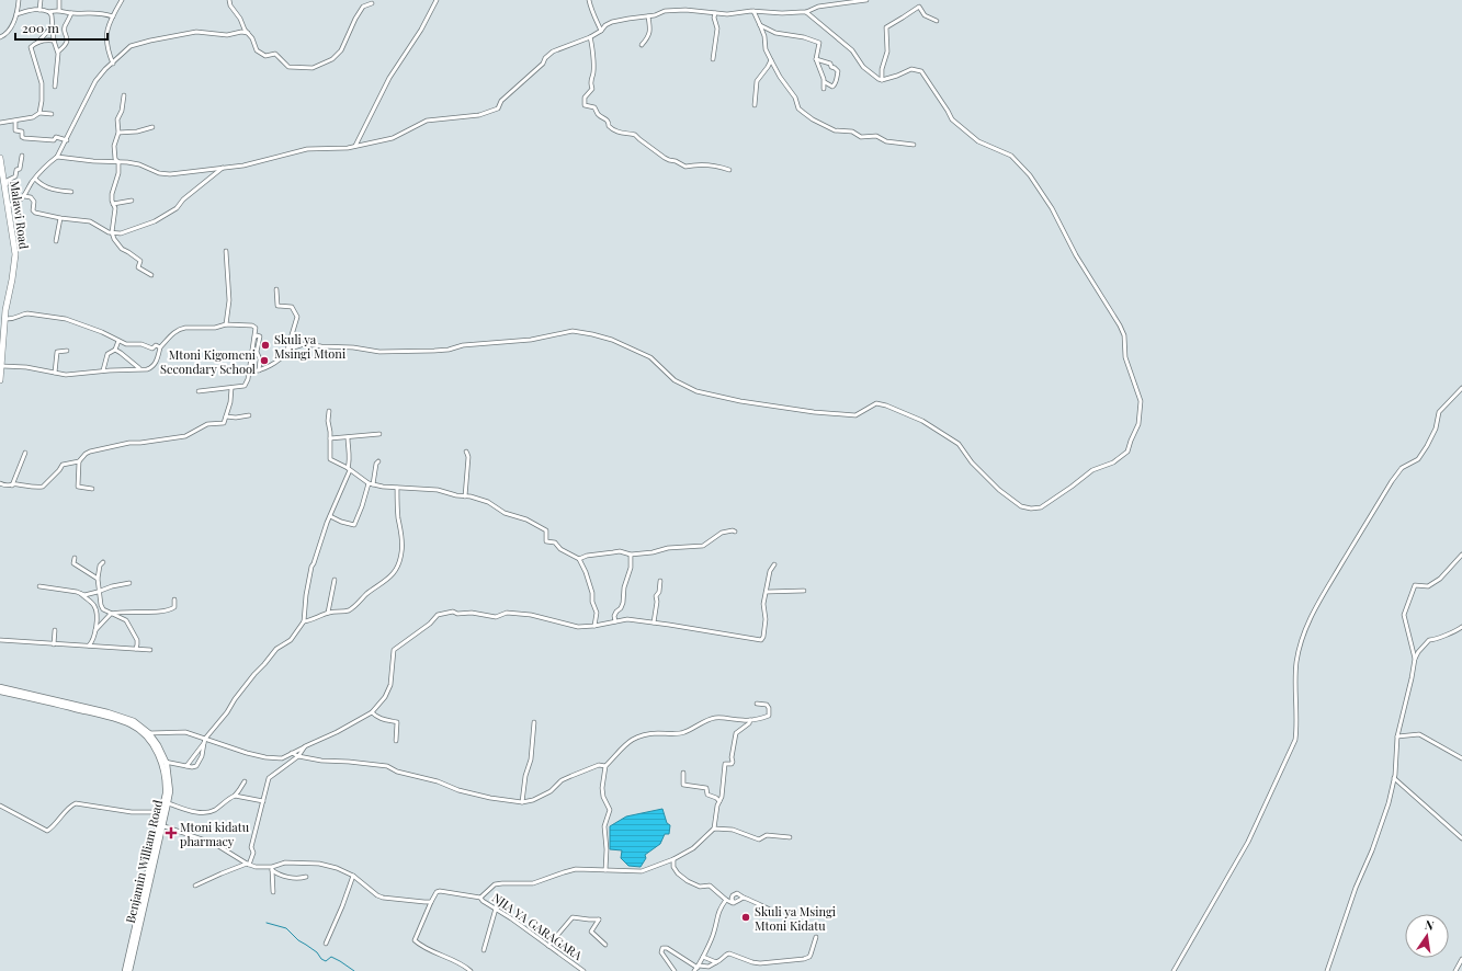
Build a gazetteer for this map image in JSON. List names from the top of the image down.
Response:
{
  "streets": {
    "main road": ["Malawi Road", "Benjamin William Road"],
    "street": ["NJIA YA GARAGARA"]
  },
  "places": {
    "other": ["Skuli ya Msingi Mtoni", "Mtoni Kigomeni Secondary School", "Skuli ya Msingi Mtoni Kidatu"],
    "health": ["Mtoni kidatu pharmacy"]
  },
  "scale_bar": "200 m",
  "north": "top"
}
